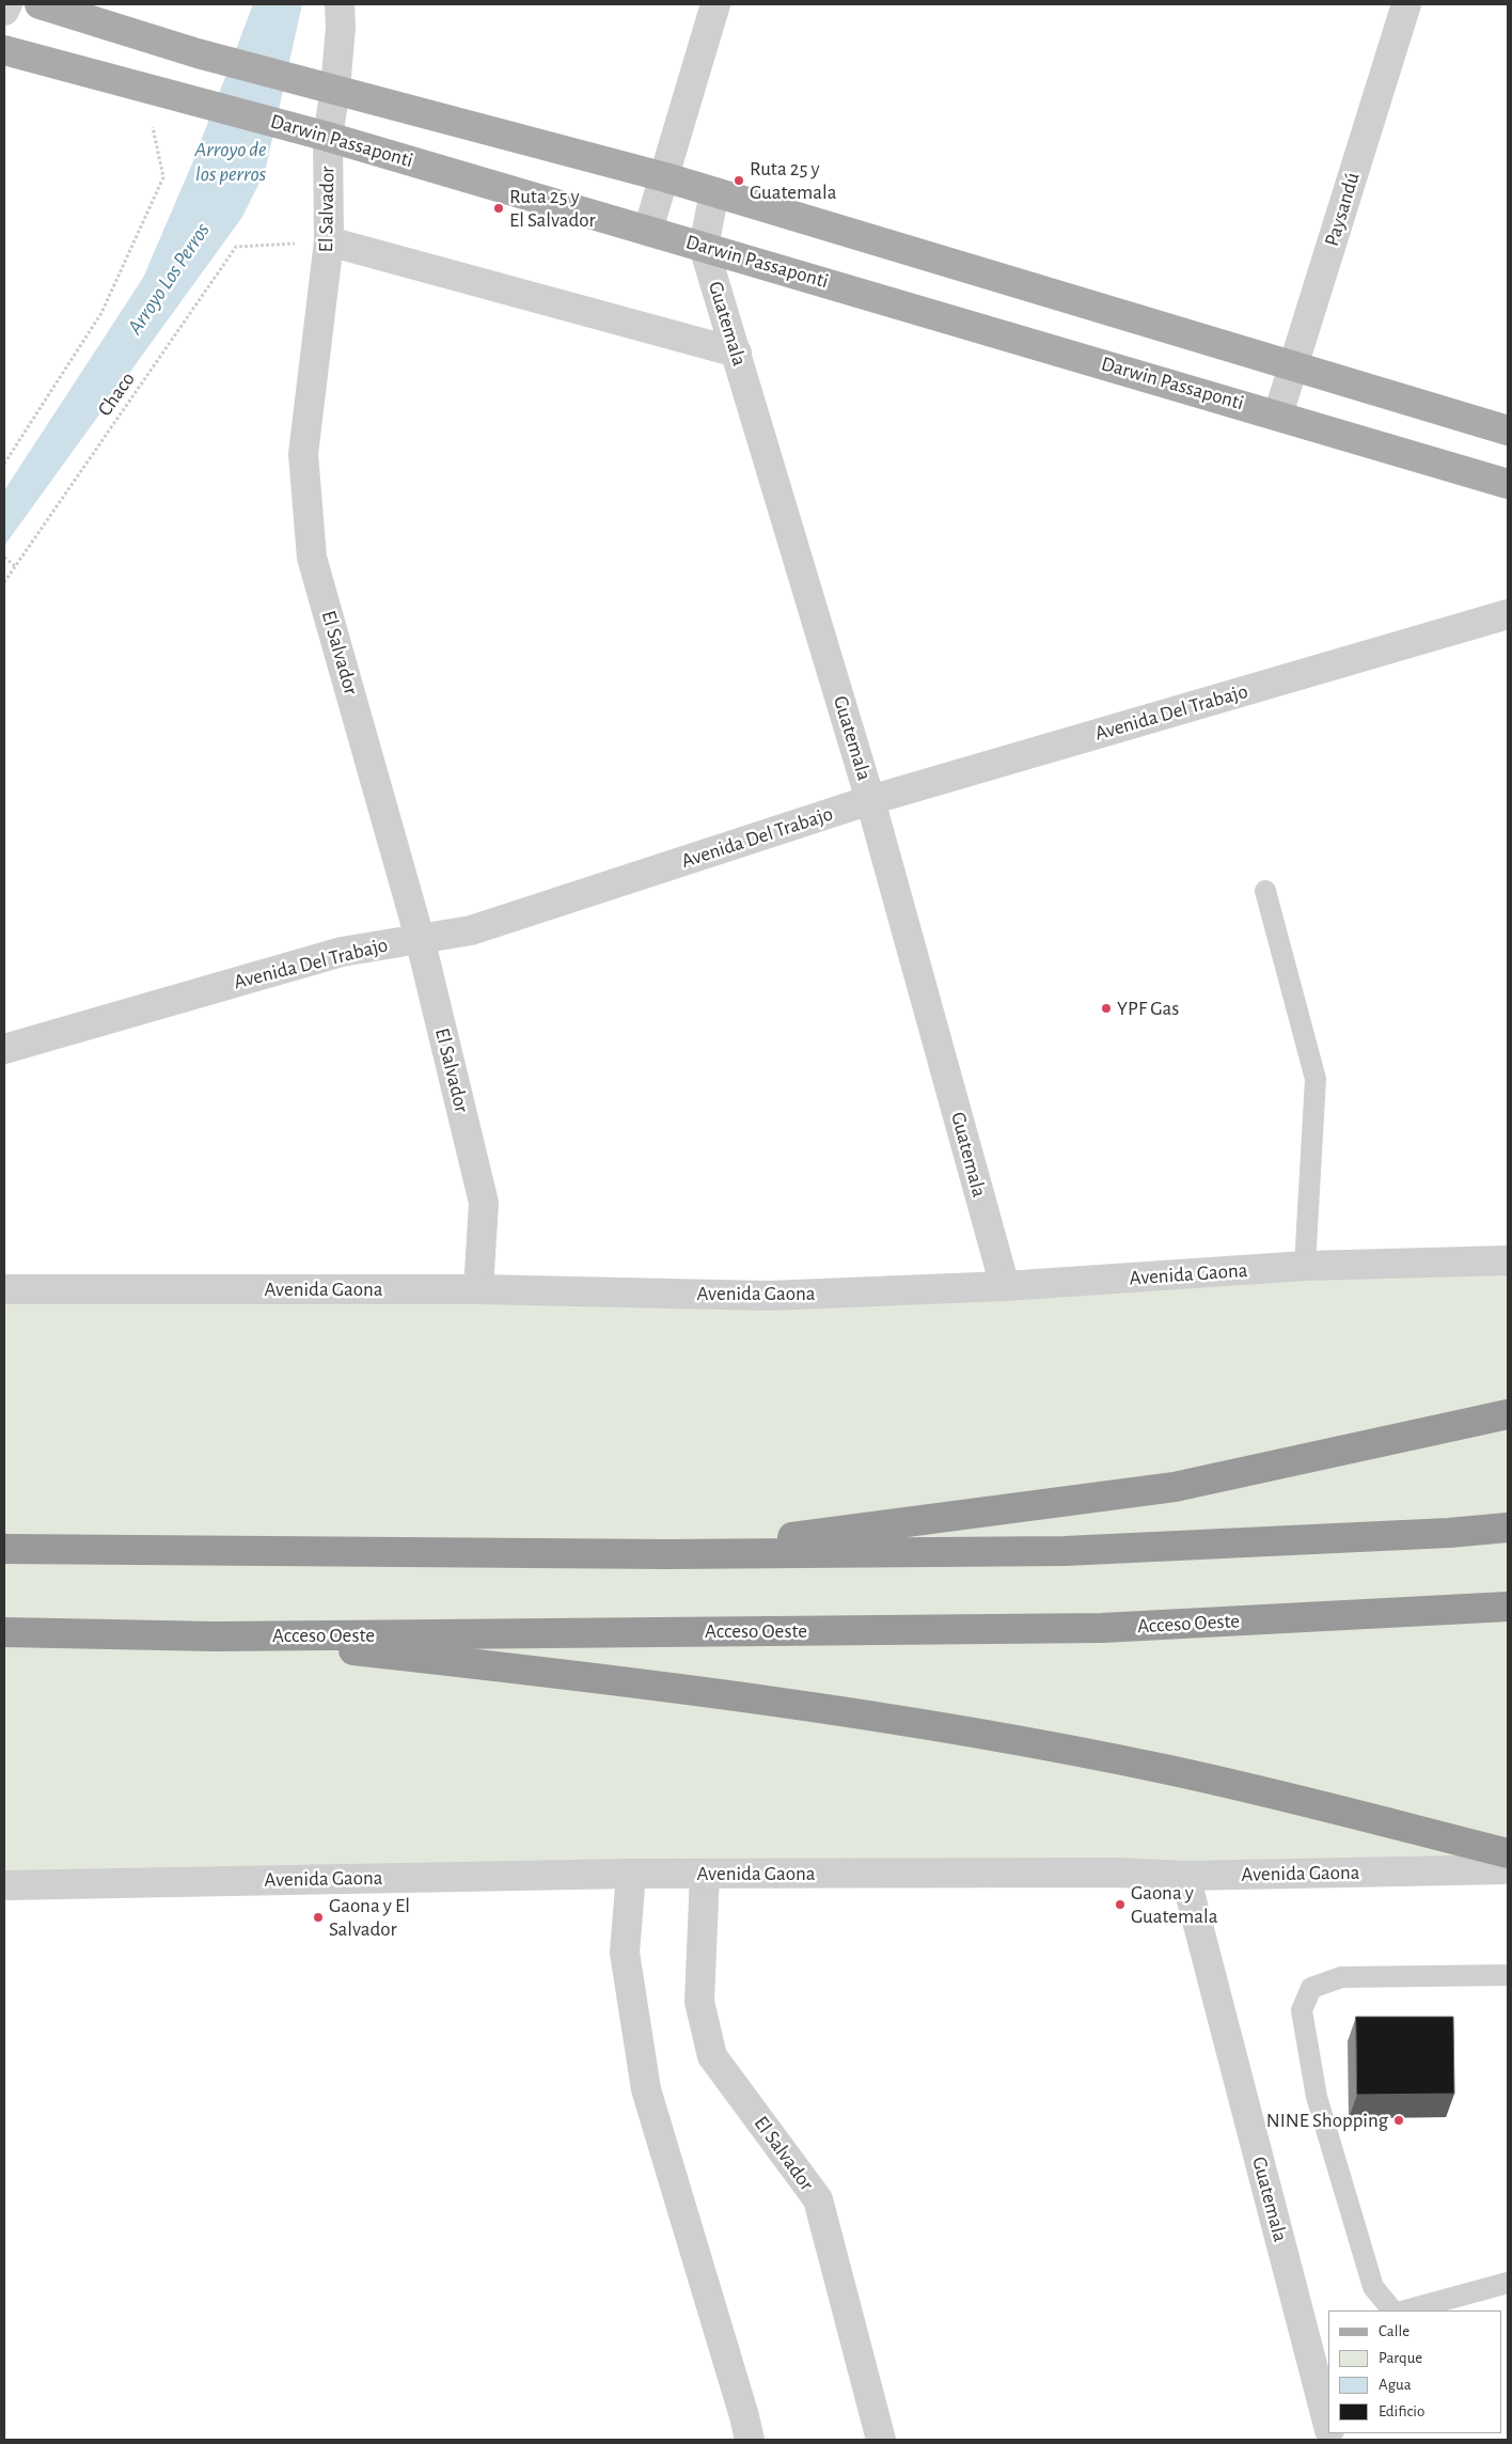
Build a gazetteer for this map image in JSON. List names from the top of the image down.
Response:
{
  "streets": {
    "highway": ["Acceso Oeste"],
    "main road": ["Darwin Passaponti"],
    "street": [
      "El Salvador",
      "Paysandú",
      "Guatemala",
      "Avenida Del Trabajo",
      "Avenida Gaona"
    ],
    "path": ["Chaco"]
  },
  "crossings": [
    ["Darwin Passaponti", "El Salvador"],
    ["Darwin Passaponti", "Paysandú"],
    ["Darwin Passaponti", "Guatemala"],
    ["El Salvador", "Chaco"],
    ["El Salvador", "Avenida Del Trabajo"],
    ["El Salvador", "Avenida Gaona"],
    ["Guatemala", "Avenida Del Trabajo"],
    ["Guatemala", "Avenida Gaona"]
  ],
  "water": ["Arroyo de los perros", "Arroyo Los Perros"],
  "places": [
    "Ruta 25 y Guatemala",
    "Ruta 25 y El Salvador",
    "YPF Gas",
    "Gaona y Guatemala",
    "Gaona y El Salvador",
    "NINE Shopping"
  ],
  "legend": [
    "Calle",
    "Parque",
    "Agua",
    "Edificio"
  ]
}
